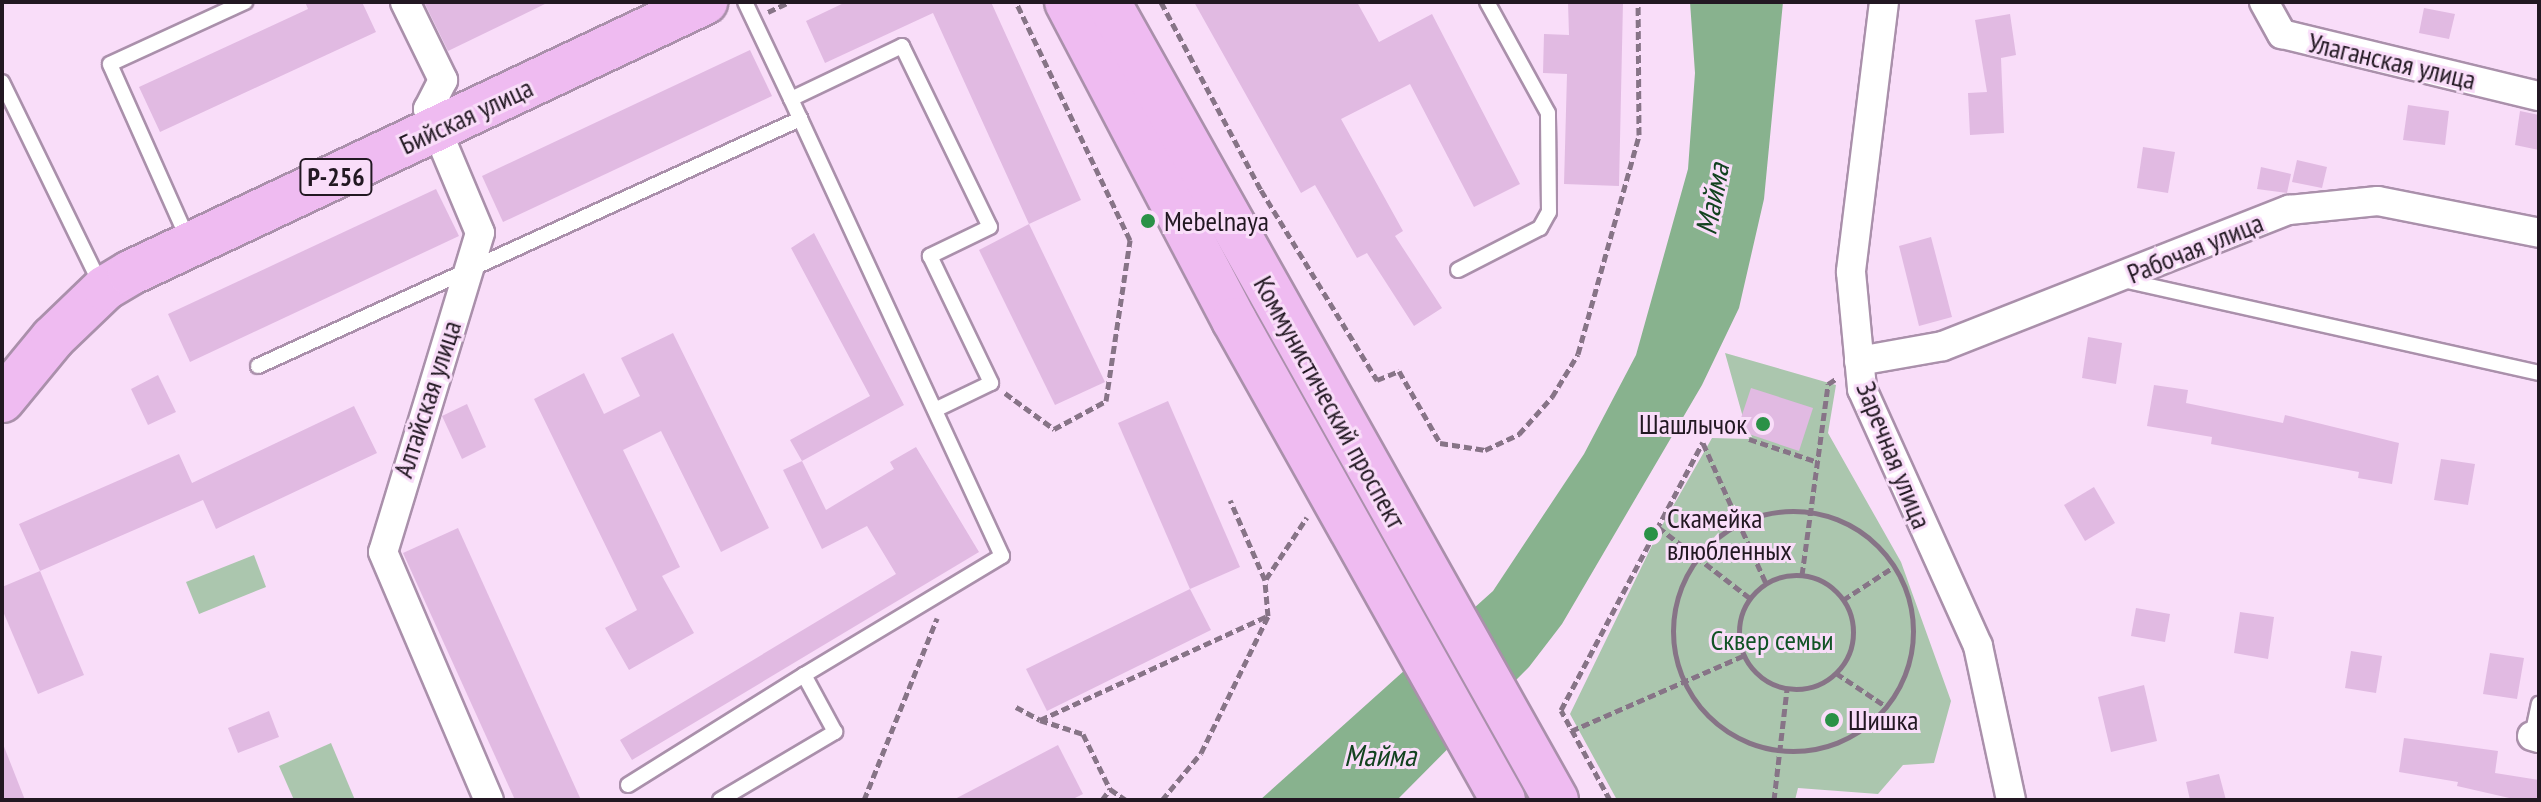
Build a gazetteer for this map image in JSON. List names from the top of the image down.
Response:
{
  "streets": {
    "main road": ["Бийская улица", "Р-256", "Коммунистический проспект"],
    "street": [
      "Улаганская улица",
      "Рабочая улица",
      "Алтайская улица",
      "Заречная улица"
    ]
  },
  "crossings": [
    ["Бийская улица", "Алтайская улица"],
    ["Рабочая улица", "Заречная улица"]
  ],
  "water": ["Майма"],
  "parks": ["Сквер семьи"],
  "places": [
    "Mebelnaya",
    "Шашлычок",
    "Скамейка влюбленных",
    "Шишка"
  ]
}
